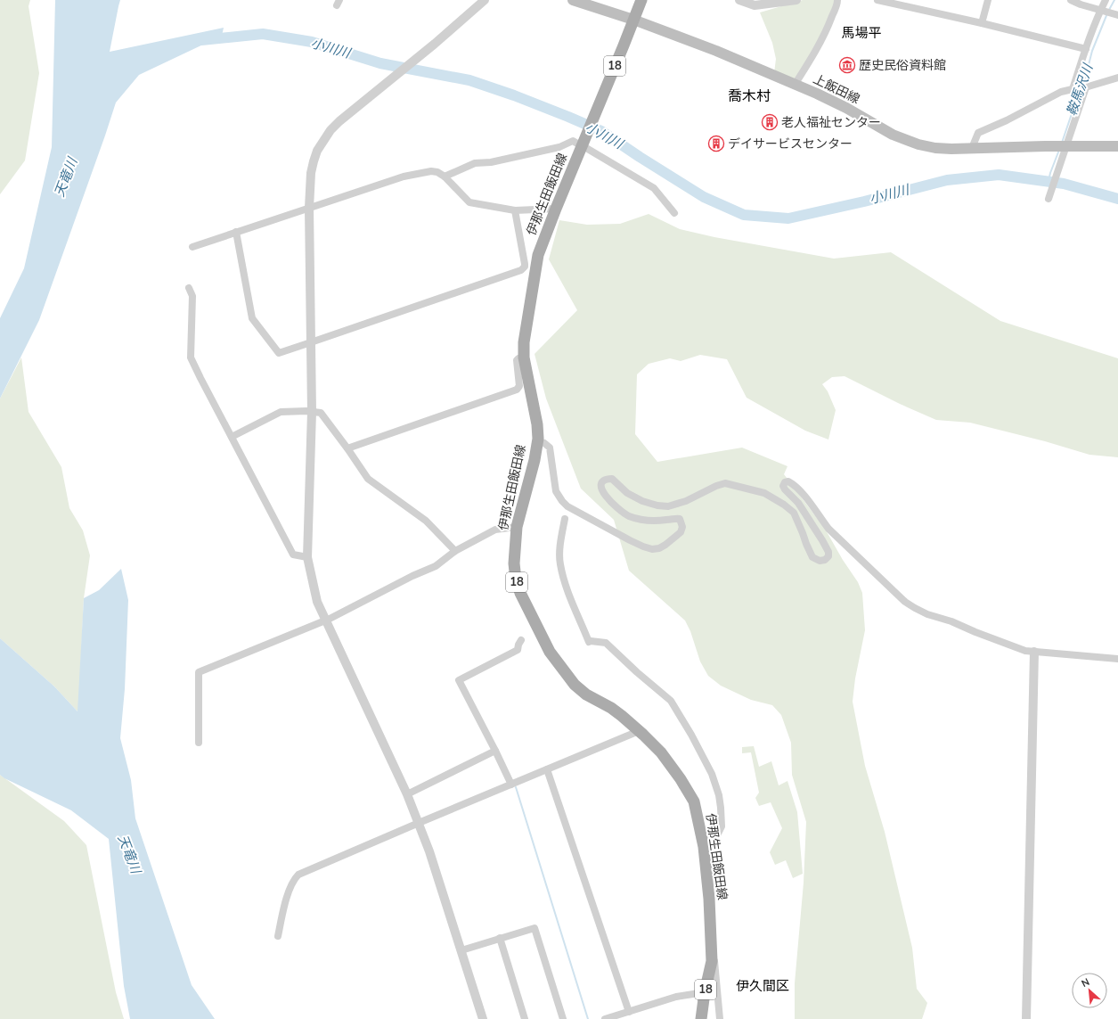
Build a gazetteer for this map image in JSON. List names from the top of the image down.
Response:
{
  "streets": {
    "main road": ["18", "上飯田線", "伊那生田飯田線"]
  },
  "crossings": [
    ["上飯田線", "伊那生田飯田線"]
  ],
  "districts": ["馬場平", "喬木村", "伊久間区"],
  "water": ["小川川", "鞍馬沢川", "天竜川"],
  "places": {
    "museum": ["歴史民俗資料館"],
    "building": ["老人福祉センター", "デイサービスセンター"]
  },
  "north": "top left"
}
